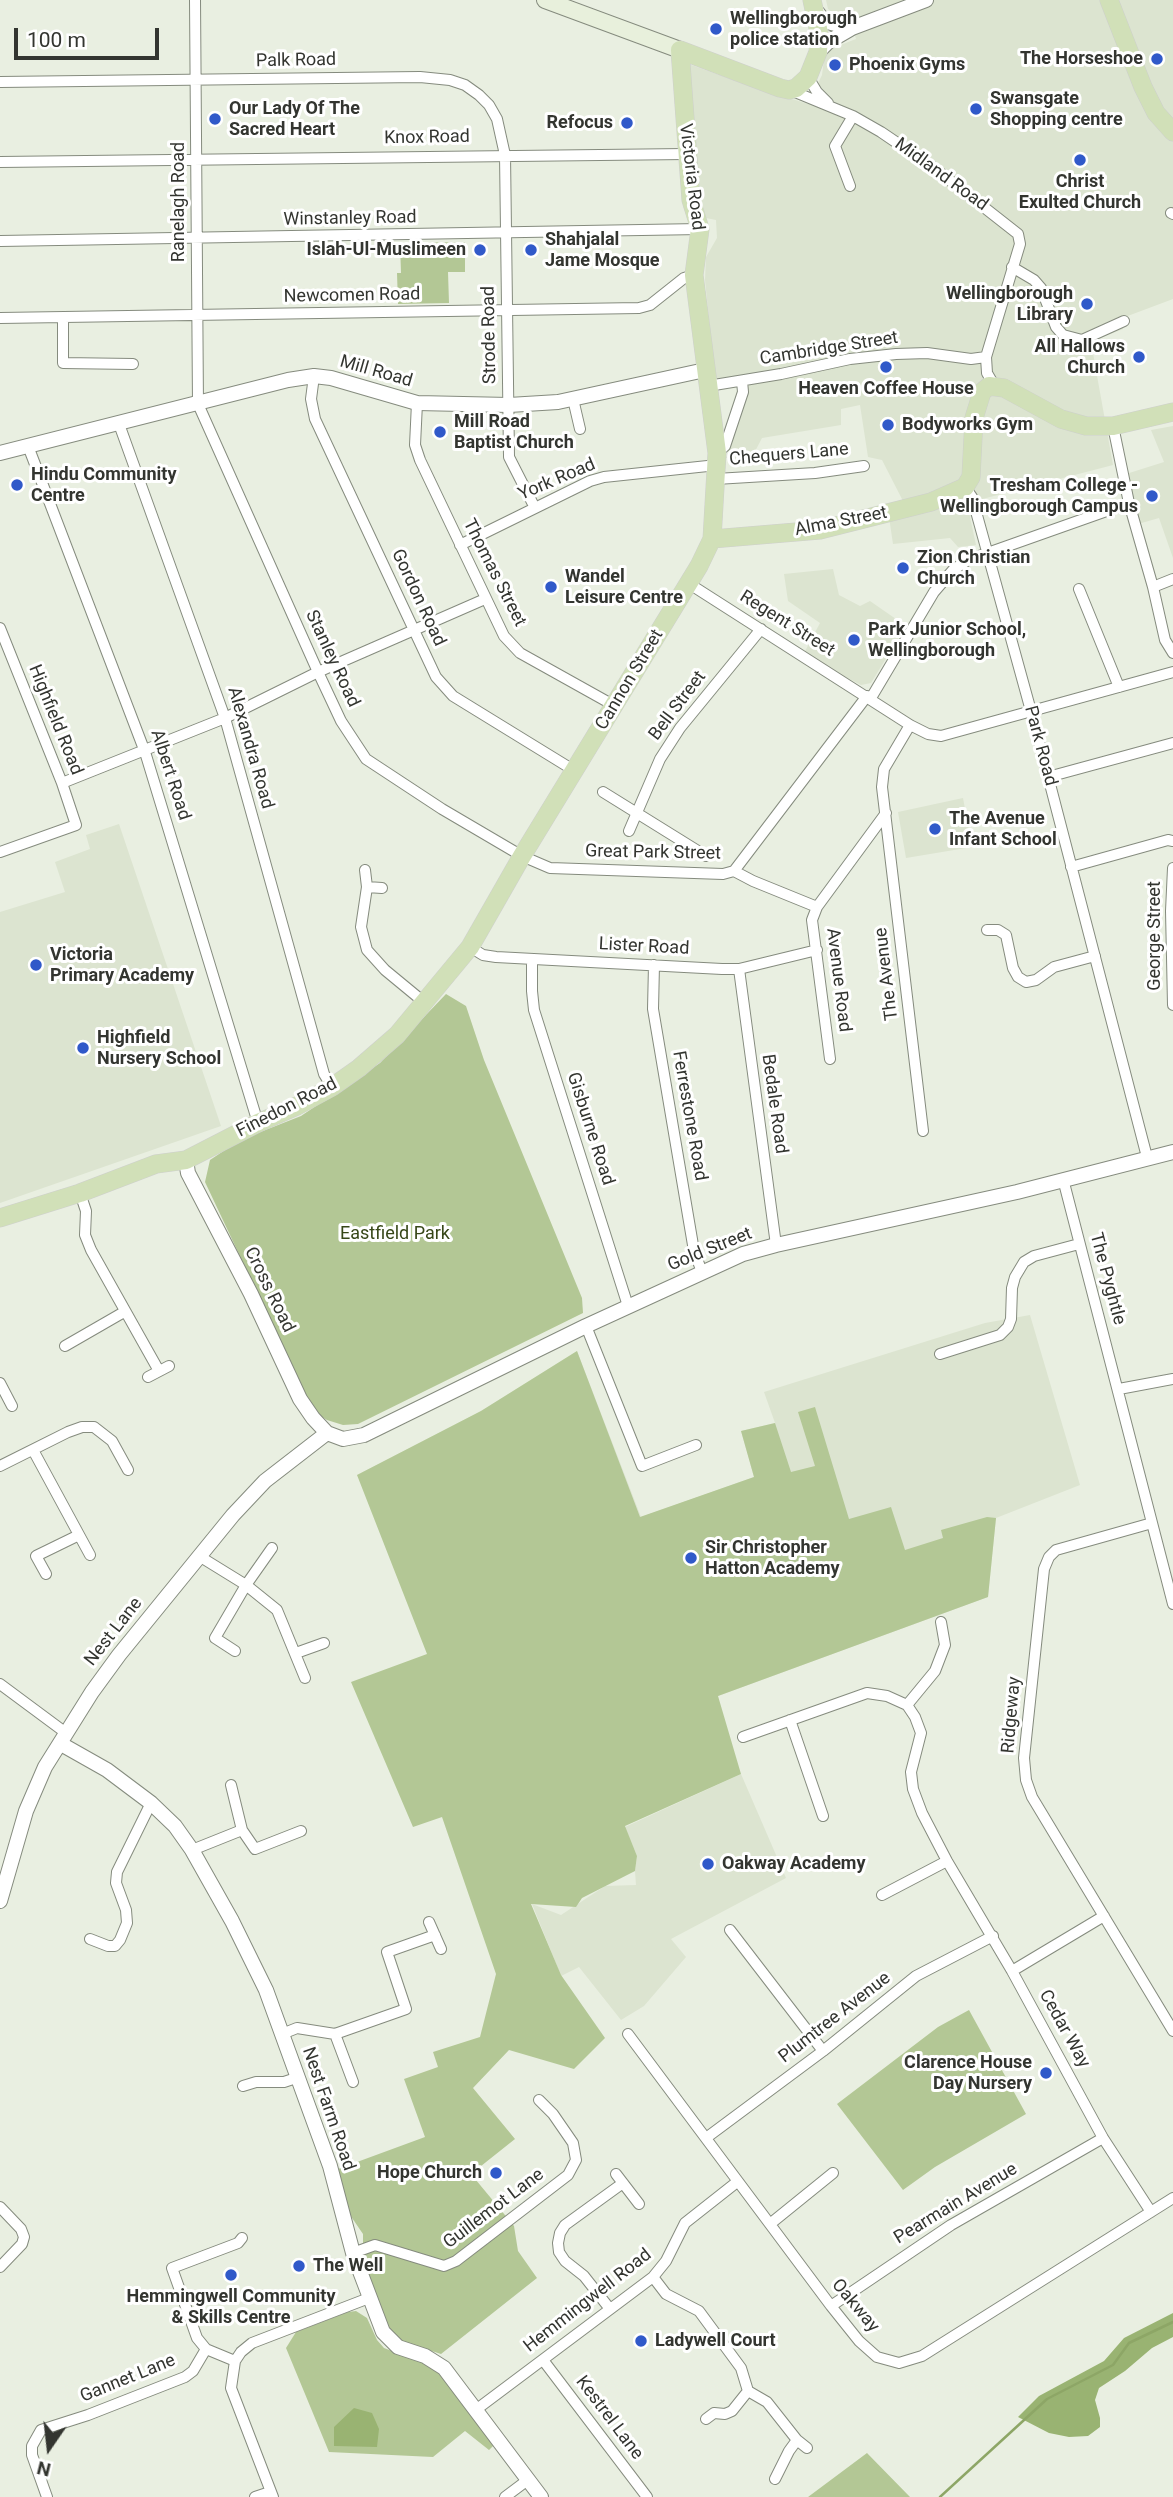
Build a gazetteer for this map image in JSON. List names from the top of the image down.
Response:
{
  "streets": {
    "main road": [
      "Midland Road",
      "Victoria Road",
      "Alma Street",
      "Cannon Street",
      "Finedon Road"
    ],
    "street": [
      "Palk Road",
      "Knox Road",
      "Ranelagh Road",
      "Winstanley Road",
      "Newcomen Road",
      "Strode Road",
      "Cambridge Street",
      "Mill Road",
      "Chequers Lane",
      "York Road",
      "Thomas Street",
      "Gordon Road",
      "Regent Street",
      "Stanley Road",
      "Bell Street",
      "Highfield Road",
      "Park Road",
      "Alexandra Road",
      "Albert Road",
      "Great Park Street",
      "George Street",
      "Lister Road",
      "The Avenue",
      "Avenue Road",
      "Bedale Road",
      "Ferrestone Road",
      "Gisburne Road",
      "Gold Street",
      "The Pyghtle",
      "Cross Road",
      "Nest Lane",
      "Ridgeway",
      "Plumtree Avenue",
      "Cedar Way",
      "Nest Farm Road",
      "Pearmain Avenue",
      "Guillemot Lane",
      "Hemmingwell Road",
      "Oakway",
      "Gannet Lane",
      "Kestrel Lane"
    ]
  },
  "crossings": [
    ["Palk Road", "Knox Road"],
    ["Palk Road", "Ranelagh Road"],
    ["Palk Road", "Strode Road"],
    ["Knox Road", "Victoria Road"],
    ["Knox Road", "Ranelagh Road"],
    ["Knox Road", "Strode Road"],
    ["Midland Road", "Victoria Road"],
    ["Victoria Road", "Winstanley Road"],
    ["Victoria Road", "Newcomen Road"],
    ["Victoria Road", "Cambridge Street"],
    ["Victoria Road", "Mill Road"],
    ["Victoria Road", "Cannon Street"],
    ["Ranelagh Road", "Winstanley Road"],
    ["Ranelagh Road", "Newcomen Road"],
    ["Ranelagh Road", "Mill Road"],
    ["Ranelagh Road", "Stanley Road"],
    ["Winstanley Road", "Strode Road"],
    ["Newcomen Road", "Strode Road"],
    ["Strode Road", "Mill Road"],
    ["Strode Road", "York Road"],
    ["Cambridge Street", "Mill Road"],
    ["Cambridge Street", "Cannon Street"],
    ["Mill Road", "Thomas Street"],
    ["Mill Road", "Gordon Road"],
    ["Mill Road", "Stanley Road"],
    ["Mill Road", "Cannon Street"],
    ["Mill Road", "Alexandra Road"],
    ["Mill Road", "Albert Road"],
    ["Chequers Lane", "York Road"],
    ["Chequers Lane", "Cannon Street"],
    ["York Road", "Thomas Street"],
    ["York Road", "Cannon Street"],
    ["Alma Street", "Cannon Street"],
    ["Alma Street", "Park Road"],
    ["Thomas Street", "Cannon Street"],
    ["Gordon Road", "Cannon Street"],
    ["Regent Street", "Cannon Street"],
    ["Regent Street", "Bell Street"],
    ["Regent Street", "Park Road"],
    ["Regent Street", "Great Park Street"],
    ["Regent Street", "The Avenue"],
    ["Stanley Road", "Cannon Street"],
    ["Stanley Road", "Great Park Street"],
    ["Stanley Road", "Finedon Road"],
    ["Cannon Street", "Great Park Street"],
    ["Cannon Street", "Finedon Road"],
    ["Park Road", "Great Park Street"],
    ["Park Road", "Gold Street"],
    ["Alexandra Road", "Finedon Road"],
    ["Albert Road", "Finedon Road"],
    ["Great Park Street", "Finedon Road"],
    ["Lister Road", "Avenue Road"],
    ["Lister Road", "Bedale Road"],
    ["Lister Road", "Finedon Road"],
    ["Lister Road", "Ferrestone Road"],
    ["Lister Road", "Gisburne Road"],
    ["Bedale Road", "Gold Street"],
    ["Finedon Road", "Cross Road"],
    ["Ferrestone Road", "Gold Street"],
    ["Gisburne Road", "Gold Street"],
    ["Gold Street", "The Pyghtle"],
    ["Gold Street", "Cross Road"],
    ["Gold Street", "Nest Lane"],
    ["The Pyghtle", "Ridgeway"],
    ["Cross Road", "Nest Lane"],
    ["Nest Lane", "Nest Farm Road"],
    ["Plumtree Avenue", "Cedar Way"],
    ["Plumtree Avenue", "Oakway"],
    ["Cedar Way", "Pearmain Avenue"],
    ["Cedar Way", "Oakway"],
    ["Nest Farm Road", "Guillemot Lane"],
    ["Nest Farm Road", "Hemmingwell Road"],
    ["Pearmain Avenue", "Oakway"],
    ["Hemmingwell Road", "Oakway"],
    ["Hemmingwell Road", "Kestrel Lane"]
  ],
  "parks": ["Eastfield Park"],
  "places": [
    "Wellingborough police station",
    "The Horseshoe",
    "Phoenix Gyms",
    "Swansgate Shopping centre",
    "Our Lady Of The Sacred Heart",
    "Refocus",
    "Christ Exulted Church",
    "Islah-Ul-Muslimeen",
    "Shahjalal Jame Mosque",
    "Wellingborough Library",
    "All Hallows Church",
    "Heaven Coffee House",
    "Bodyworks Gym",
    "Mill Road Baptist Church",
    "Hindu Community Centre",
    "Tresham College - Wellingborough Campus",
    "Zion Christian Church",
    "Wandel Leisure Centre",
    "Park Junior School, Wellingborough",
    "The Avenue Infant School",
    "Victoria Primary Academy",
    "Highfield Nursery School",
    "Sir Christopher Hatton Academy",
    "Oakway Academy",
    "Clarence House Day Nursery",
    "Hope Church",
    "The Well",
    "Hemmingwell Community & Skills Centre",
    "Ladywell Court"
  ],
  "scale_bar": "100 m",
  "north": "bottom"
}
